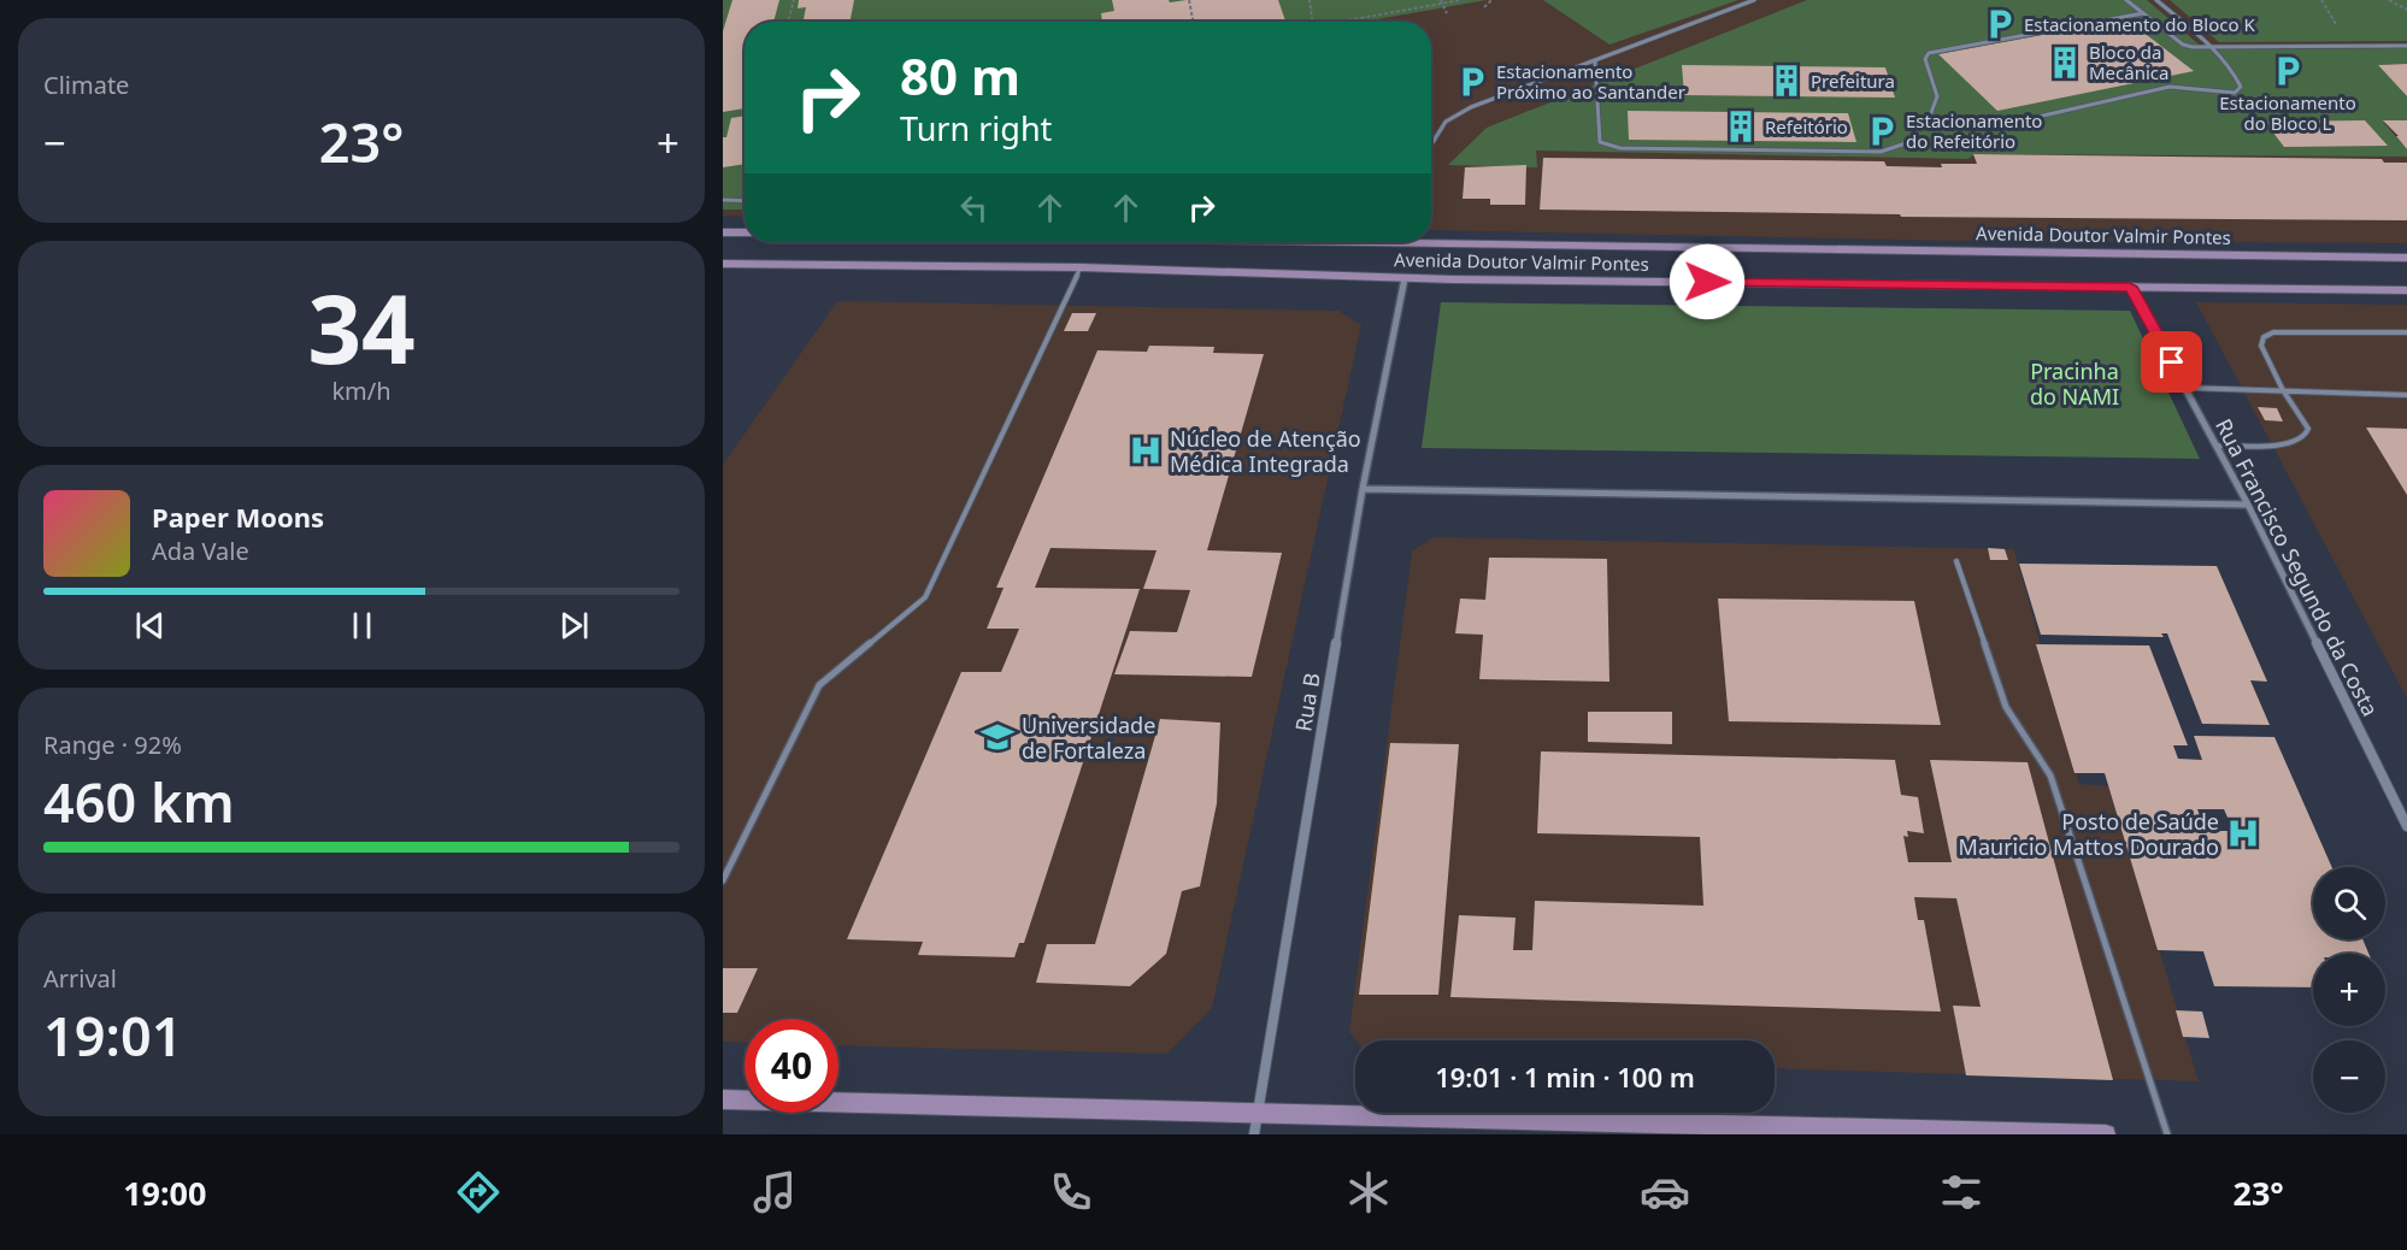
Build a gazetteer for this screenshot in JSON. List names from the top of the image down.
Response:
{
  "streets": {
    "street": ["Avenida Doutor Valmir Pontes", "Rua Francisco Segundo da Costa", "Rua B"]
  },
  "crossings": [
    ["Avenida Doutor Valmir Pontes", "Rua Francisco Segundo da Costa"],
    ["Avenida Doutor Valmir Pontes", "Rua B"]
  ],
  "parks": ["Pracinha do NAMI"],
  "places": {
    "parking": [
      "Estacionamento do Bloco K",
      "Estacionamento do Bloco L",
      "Estacionamento Próximo ao Santander",
      "Estacionamento do Refeitório"
    ],
    "building": ["Bloco da Mecânica", "Prefeitura", "Refeitório"],
    "hospital": ["Núcleo de Atenção Médica Integrada", "Posto de Saúde Mauricio Mattos Dourado"],
    "school or university": ["Universidade de Fortaleza"]
  },
  "page": {
    "tile": [
      "Climate",
      ["34", "km/h"],
      ["Range · 92%", "460 km"],
      ["Arrival", "19:01"]
    ],
    "turn": ["80 m", "Turn right"],
    "heat": ["−", "23°", "+"],
    "song": ["Paper Moons", "Ada Vale"],
    "map_buttons": ["+", "−"],
    "limit": "40",
    "trip": "19:01 · 1 min · 100 m",
    "tabs": ["19:00", "23°"]
  }
}
